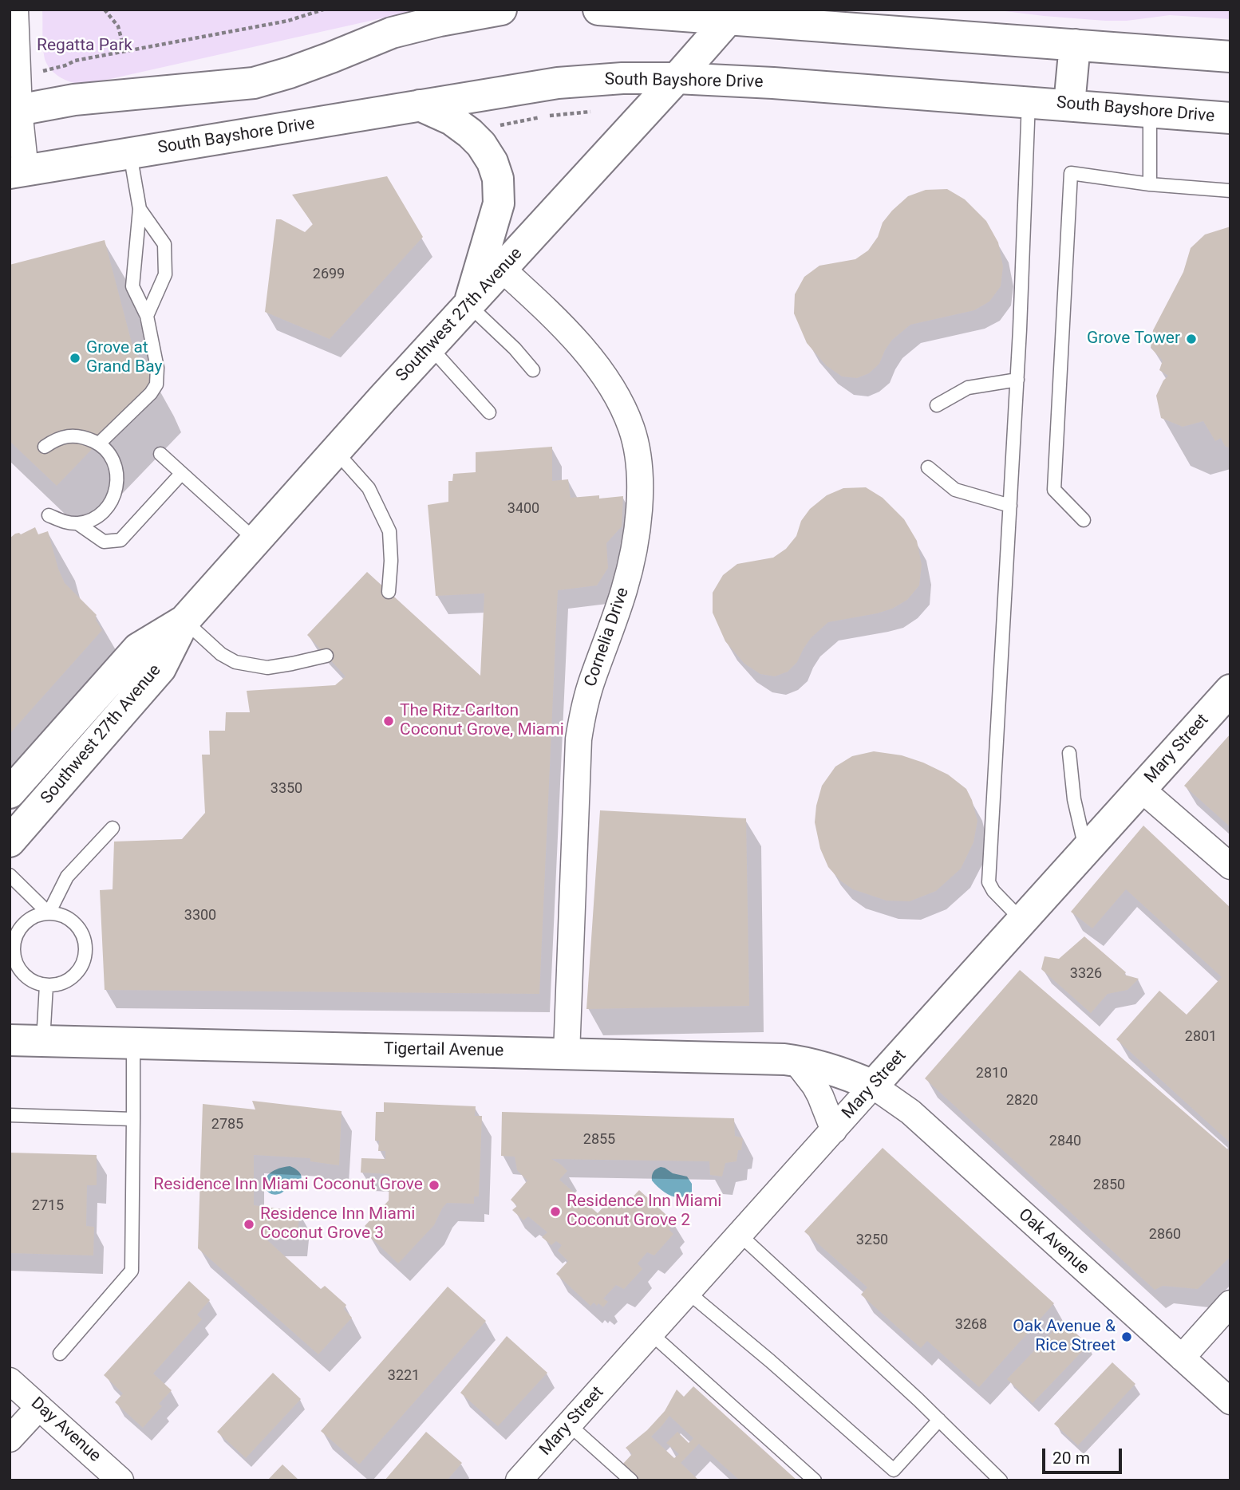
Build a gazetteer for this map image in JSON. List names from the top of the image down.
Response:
{
  "streets": {
    "main road": [
      "South Bayshore Drive",
      "Southwest 27th Avenue",
      "Mary Street",
      "Tigertail Avenue"
    ],
    "street": ["Cornelia Drive", "Oak Avenue", "Day Avenue"]
  },
  "crossings": [
    ["South Bayshore Drive", "Southwest 27th Avenue"],
    ["Southwest 27th Avenue", "Cornelia Drive"],
    ["Cornelia Drive", "Tigertail Avenue"],
    ["Mary Street", "Tigertail Avenue"],
    ["Mary Street", "Oak Avenue"],
    ["Tigertail Avenue", "Oak Avenue"]
  ],
  "parks": ["Regatta Park"],
  "places": [
    "Grove Tower",
    "Grove at Grand Bay",
    "The Ritz-Carlton Coconut Grove, Miami",
    "Residence Inn Miami Coconut Grove",
    "Residence Inn Miami Coconut Grove 2",
    "Residence Inn Miami Coconut Grove 3",
    "Oak Avenue & Rice Street"
  ],
  "house_numbers": [
    "2699",
    "3400",
    "3350",
    "3300",
    "3326",
    "2801",
    "2810",
    "2820",
    "2785",
    "2855",
    "2840",
    "2850",
    "2715",
    "2860",
    "3250",
    "3268",
    "3221"
  ],
  "scale_bar": "20 m"
}
